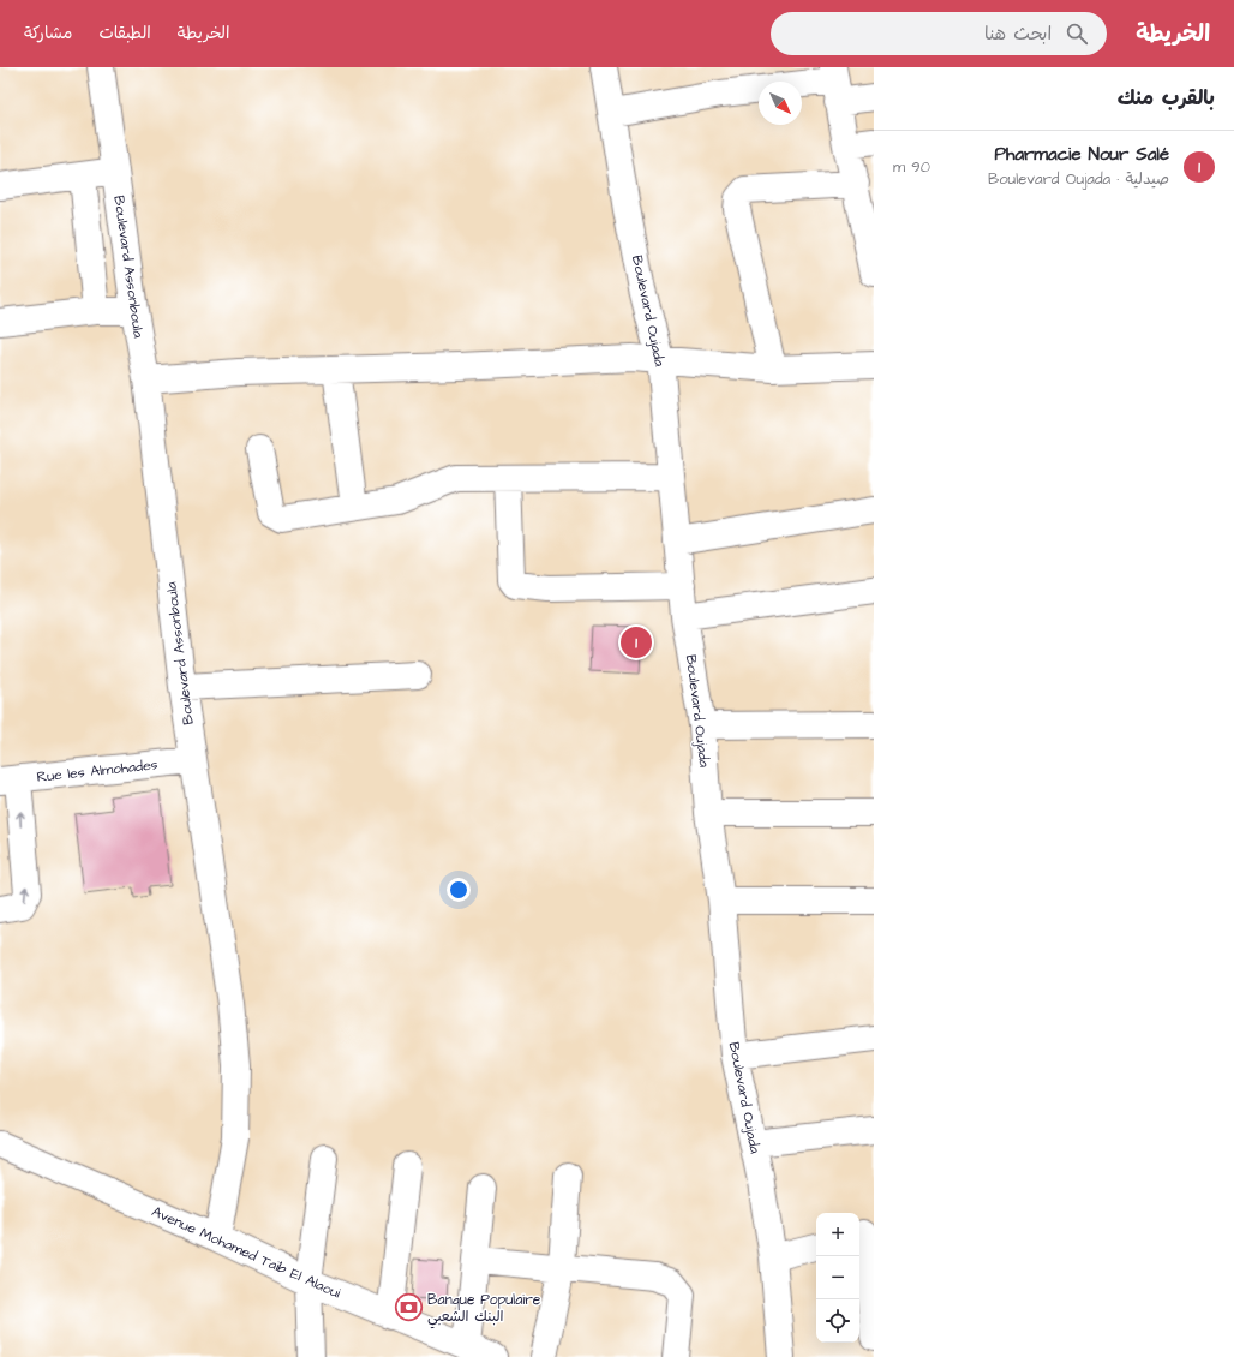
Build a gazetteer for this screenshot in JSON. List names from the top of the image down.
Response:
{
  "streets": {
    "street": [
      "Boulevard Assonboula",
      "Boulevard Oujada",
      "Rue les Almohades",
      "Avenue Mohamed Taïb El Alaoui"
    ]
  },
  "crossings": [
    ["Boulevard Assonboula", "Rue les Almohades"],
    ["Boulevard Assonboula", "Avenue Mohamed Taïb El Alaoui"]
  ],
  "places": {
    "bank": ["Banque Populaire البنك الشعبي"]
  },
  "north": "bottom right",
  "page": {
    "header": "الخريطة",
    "search": "ابحث هنا",
    "nav": ["الخريطة", "الطبقات", "مشاركة"],
    "heading": "بالقرب منك",
    "list": [
      {
        "mark": "1",
        "name": "Pharmacie Nour Salé",
        "note": "صيدلية · Boulevard Oujada",
        "value": "90 m"
      }
    ],
    "pins": "1",
    "map_buttons": ["+", "−"]
  }
}
